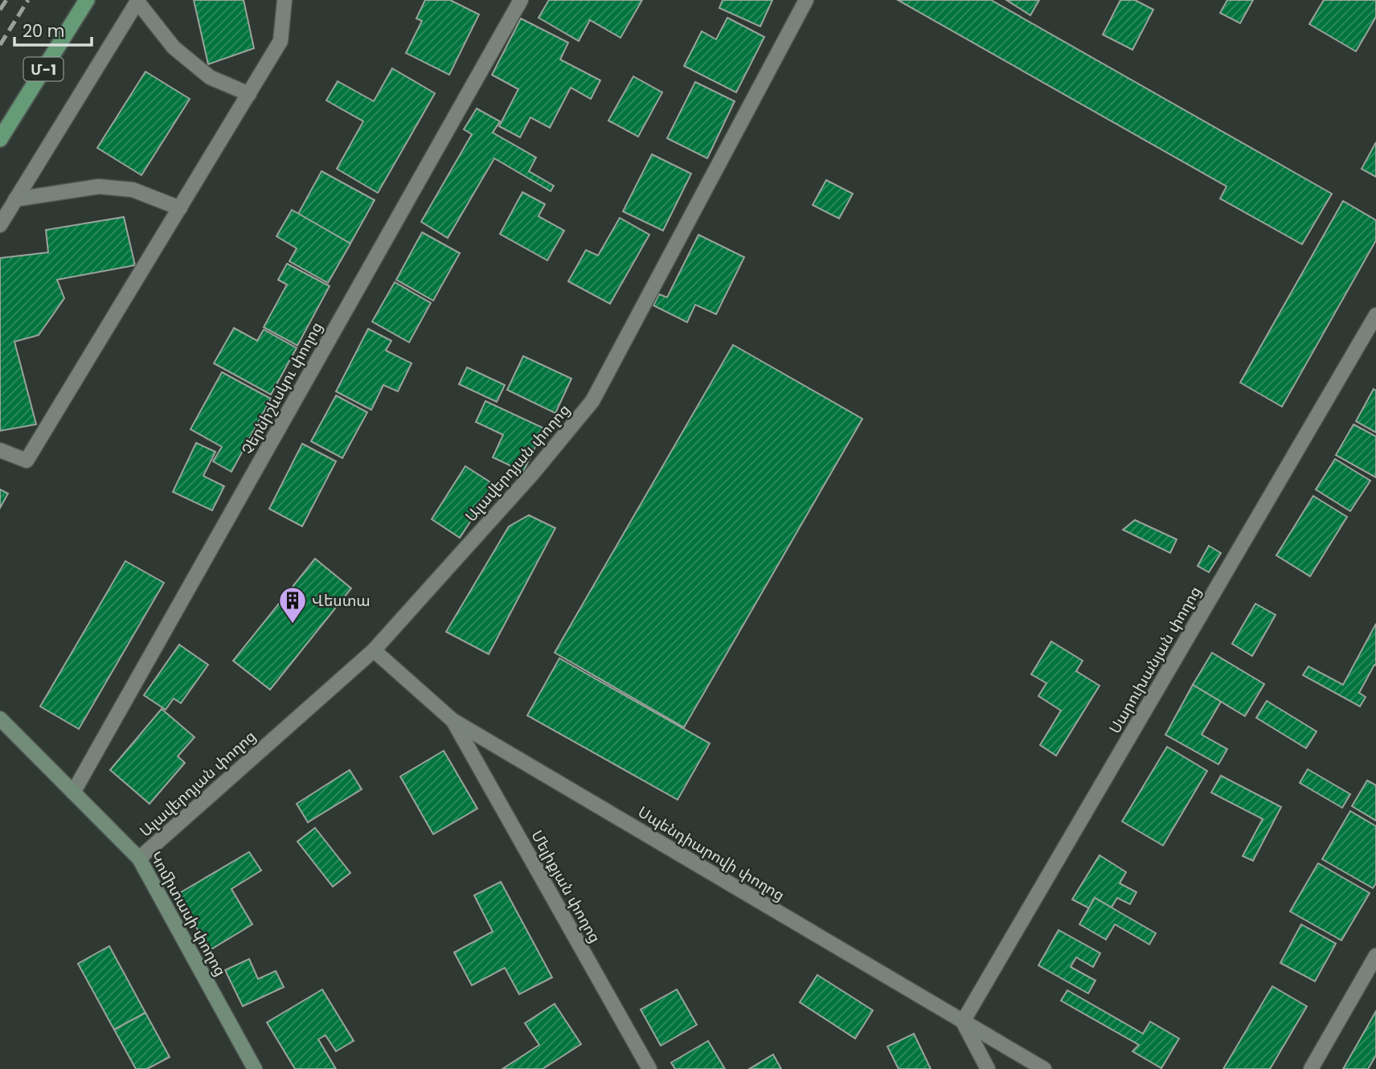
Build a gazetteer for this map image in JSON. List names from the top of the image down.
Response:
{
  "streets": {
    "highway": ["Մ-1"],
    "main road": ["Կոմիտասի փողոց"],
    "street": [
      "Չերնիշևսկու փողոց",
      "Ալավերդյան փողոց",
      "Սարուխանյան փողոց",
      "Սպենդիարովի փողոց",
      "Մելիքյան փողոց"
    ]
  },
  "crossings": [
    ["Չերնիշևսկու փողոց", "Կոմիտասի փողոց"],
    ["Ալավերդյան փողոց", "Սպենդիարովի փողոց"],
    ["Ալավերդյան փողոց", "Կոմիտասի փողոց"],
    ["Սարուխանյան փողոց", "Սպենդիարովի փողոց"],
    ["Սպենդիարովի փողոց", "Մելիքյան փողոց"]
  ],
  "places": {
    "building": ["Վեստա"]
  },
  "scale_bar": "20 m"
}
